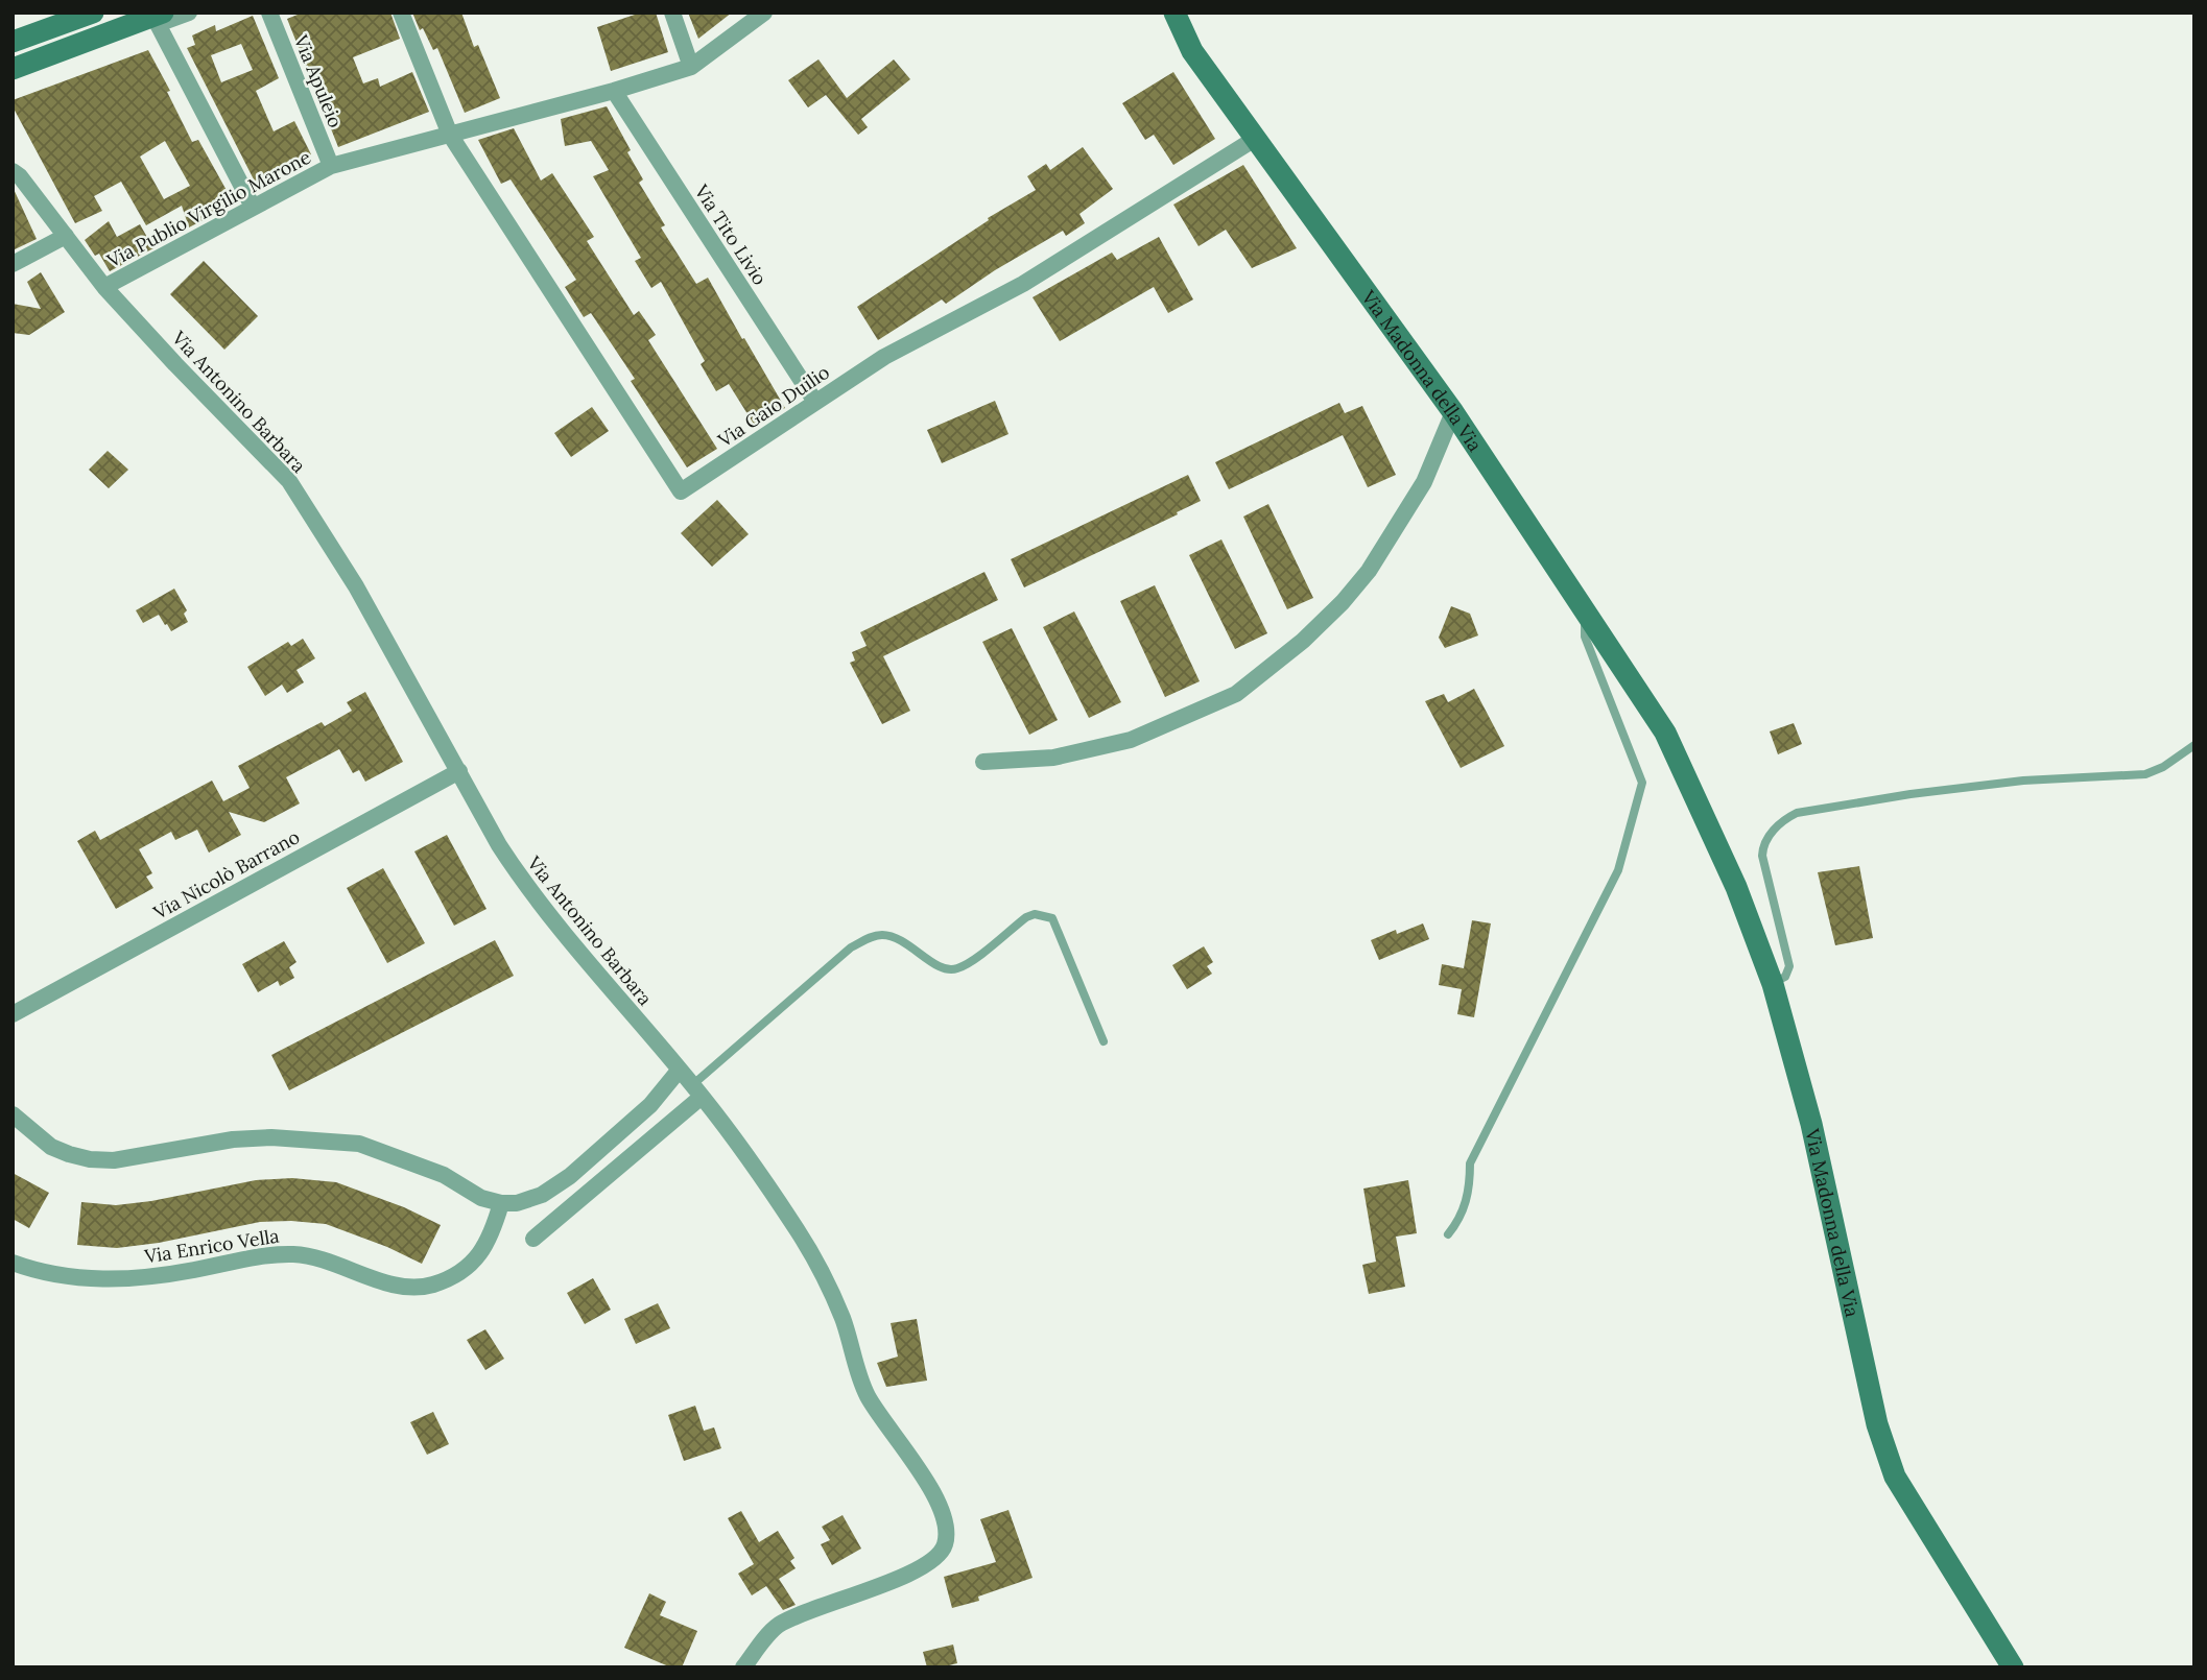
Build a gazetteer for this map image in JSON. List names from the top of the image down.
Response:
{
  "streets": {
    "street": [
      "Via Apuleio",
      "Via Publio Virgilio Marone",
      "Via Tito Livio",
      "Via Madonna della Via",
      "Via Antonino Barbara",
      "Via Gaio Duilio",
      "Via Nicolò Barrano",
      "Via Enrico Vella"
    ]
  },
  "crossings": [
    ["Via Apuleio", "Via Publio Virgilio Marone"],
    ["Via Publio Virgilio Marone", "Via Tito Livio"],
    ["Via Publio Virgilio Marone", "Via Antonino Barbara"],
    ["Via Publio Virgilio Marone", "Via Gaio Duilio"],
    ["Via Tito Livio", "Via Gaio Duilio"],
    ["Via Madonna della Via", "Via Gaio Duilio"],
    ["Via Antonino Barbara", "Via Nicolò Barrano"]
  ]
}
